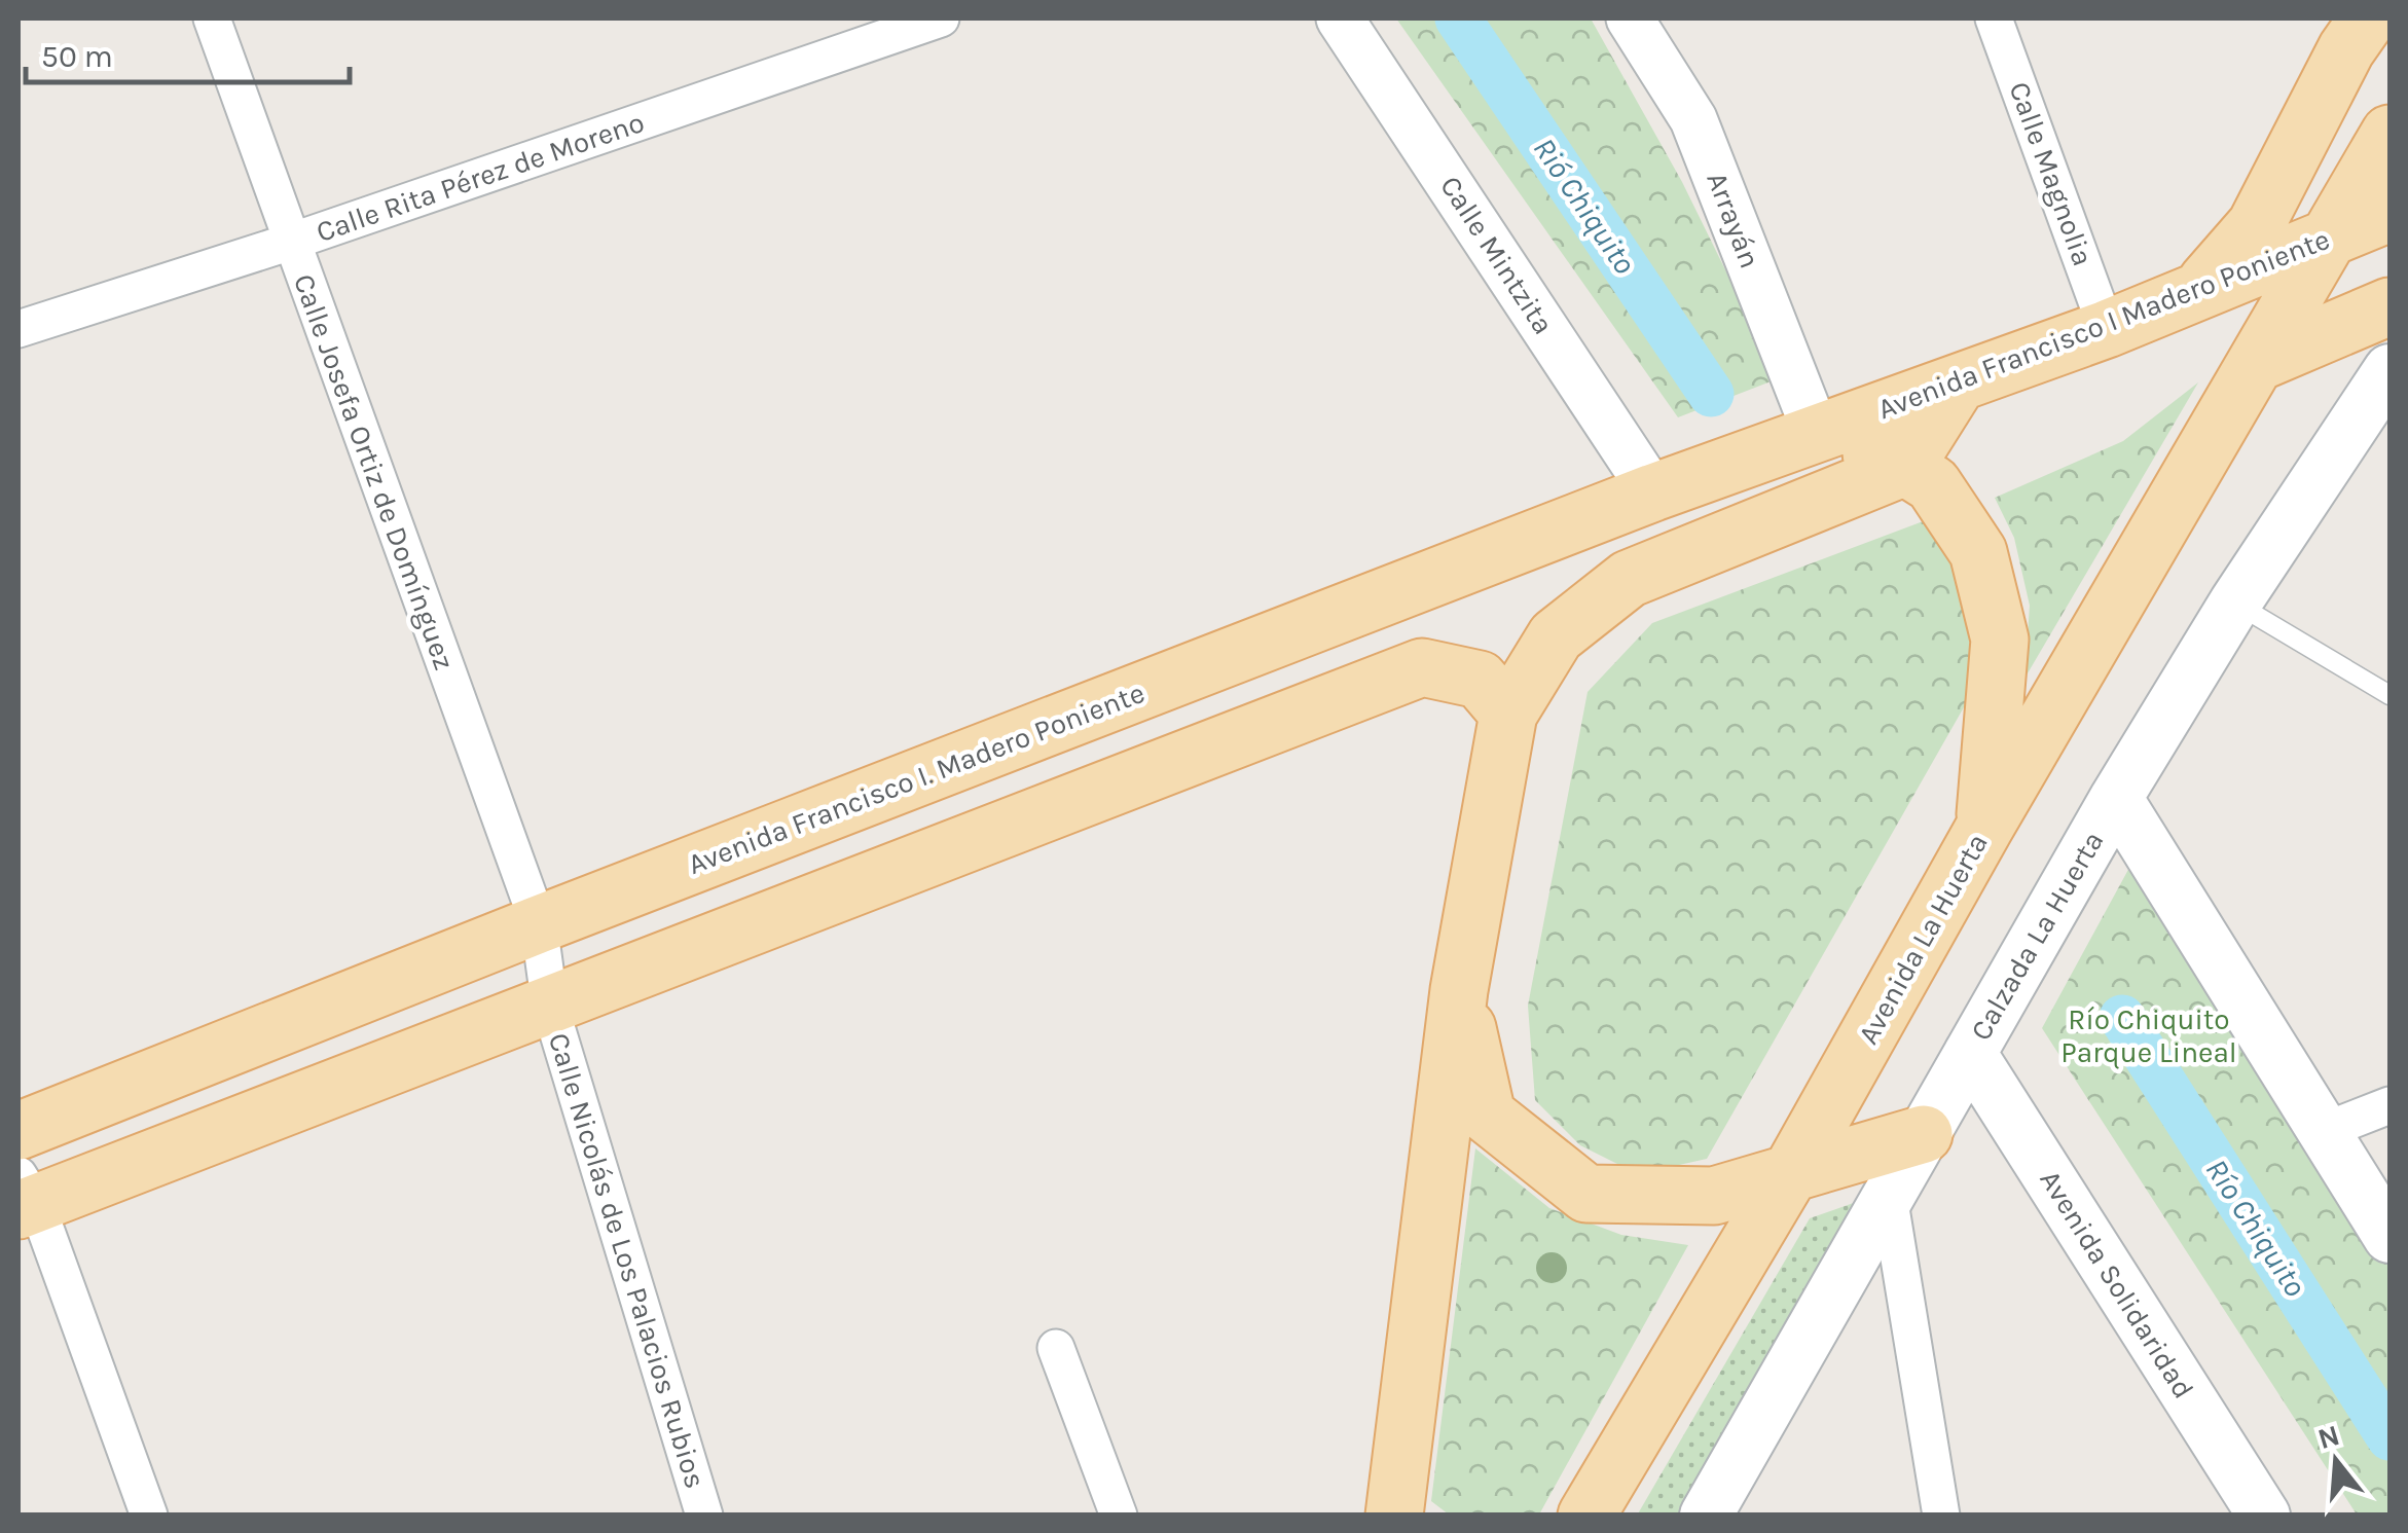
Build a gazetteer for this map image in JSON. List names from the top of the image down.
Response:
{
  "streets": {
    "main road": [
      "Avenida Francisco I Madero Poniente",
      "Avenida Francisco I. Madero Poniente",
      "Calzada La Huerta",
      "Avenida La Huerta",
      "Avenida Solidaridad"
    ],
    "street": [
      "Calle Magnolia",
      "Calle Rita Pérez de Moreno",
      "Arrayán",
      "Calle Mintzita",
      "Calle Josefa Ortiz de Domínguez",
      "Calle Nicolás de Los Palacios Rubios"
    ]
  },
  "crossings": [
    ["Calle Magnolia", "Avenida Francisco I Madero Poniente"],
    ["Calle Rita Pérez de Moreno", "Calle Josefa Ortiz de Domínguez"],
    ["Arrayán", "Avenida Francisco I Madero Poniente"],
    ["Arrayán", "Avenida Francisco I. Madero Poniente"],
    ["Calle Mintzita", "Avenida Francisco I. Madero Poniente"],
    ["Avenida Francisco I Madero Poniente", "Avenida Francisco I. Madero Poniente"],
    ["Avenida Francisco I Madero Poniente", "Avenida La Huerta"],
    ["Calle Josefa Ortiz de Domínguez", "Avenida Francisco I. Madero Poniente"],
    ["Calle Josefa Ortiz de Domínguez", "Calle Nicolás de Los Palacios Rubios"],
    ["Calzada La Huerta", "Avenida Solidaridad"]
  ],
  "water": ["Rió Chiquito", "Río Chiquito"],
  "parks": ["Río Chiquito Parque Lineal"],
  "scale_bar": "50 m",
  "north": "top"
}
